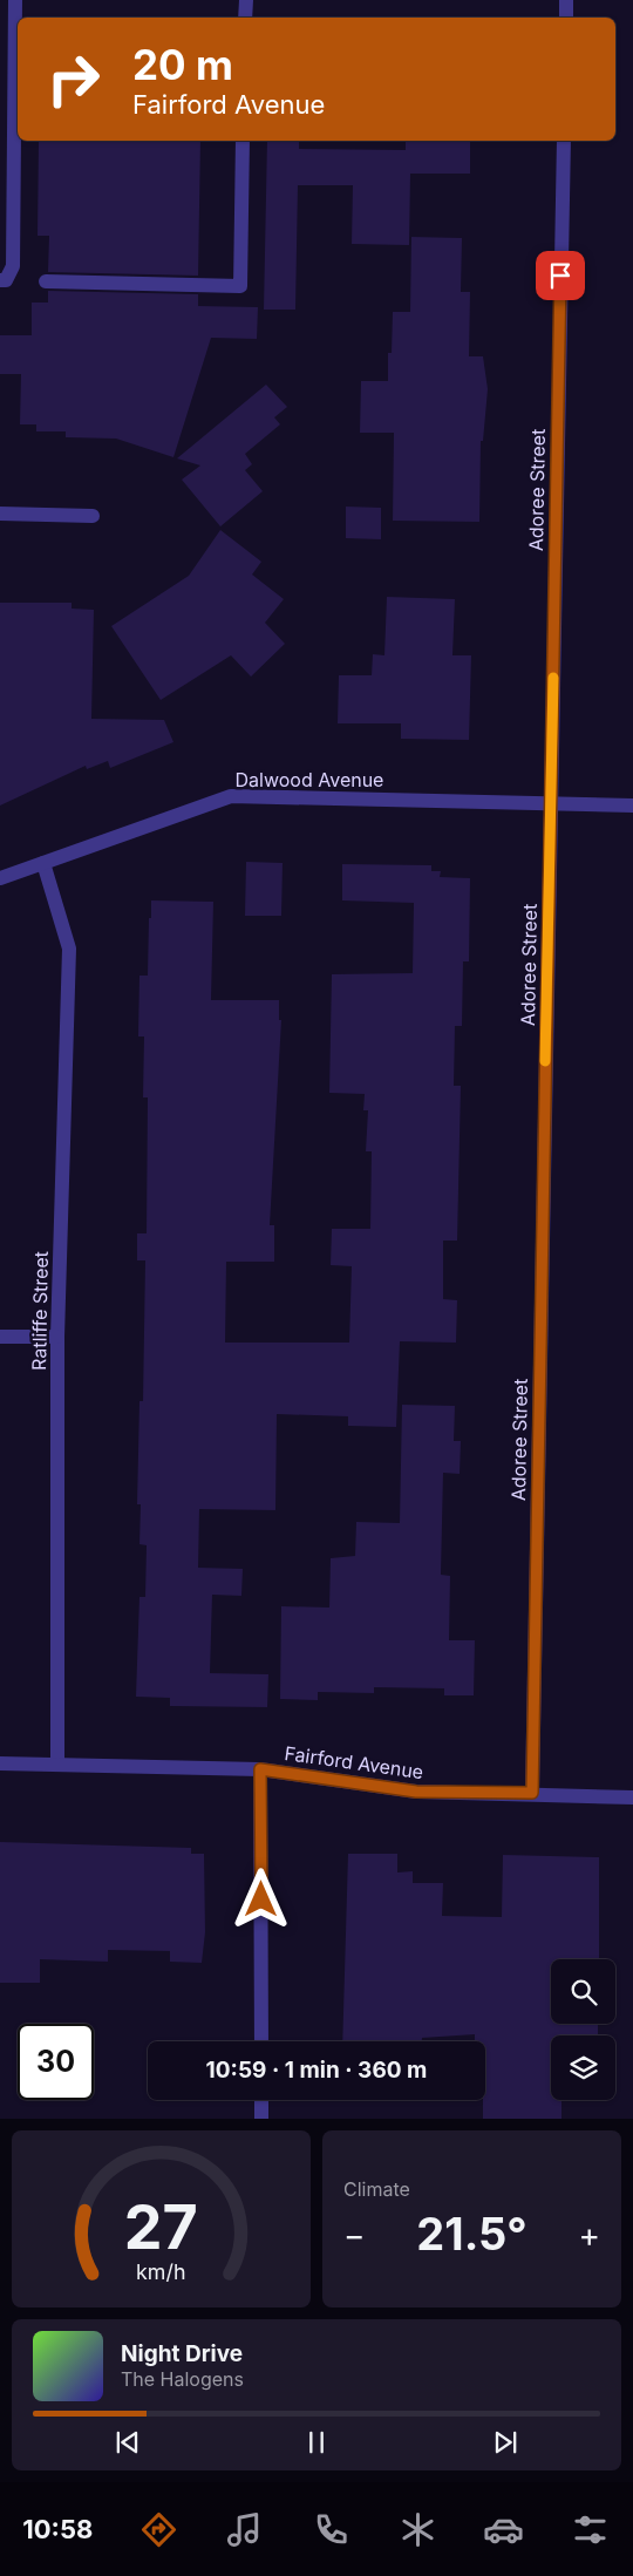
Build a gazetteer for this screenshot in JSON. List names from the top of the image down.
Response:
{
  "streets": {
    "street": [
      "Adoree Street",
      "Dalwood Avenue",
      "Ratliffe Street",
      "Fairford Avenue"
    ]
  },
  "crossings": [
    ["Adoree Street", "Dalwood Avenue"],
    ["Adoree Street", "Fairford Avenue"],
    ["Dalwood Avenue", "Ratliffe Street"],
    ["Ratliffe Street", "Fairford Avenue"]
  ],
  "page": {
    "turn": ["20 m", "Fairford Avenue"],
    "limit": "30",
    "trip": "10:59 · 1 min · 360 m",
    "tile": "Climate",
    "heat": ["−", "21.5°", "+"],
    "song": ["Night Drive", "The Halogens"],
    "tabs": "10:58",
    "gauge": ["27", "km/h"]
  }
}
